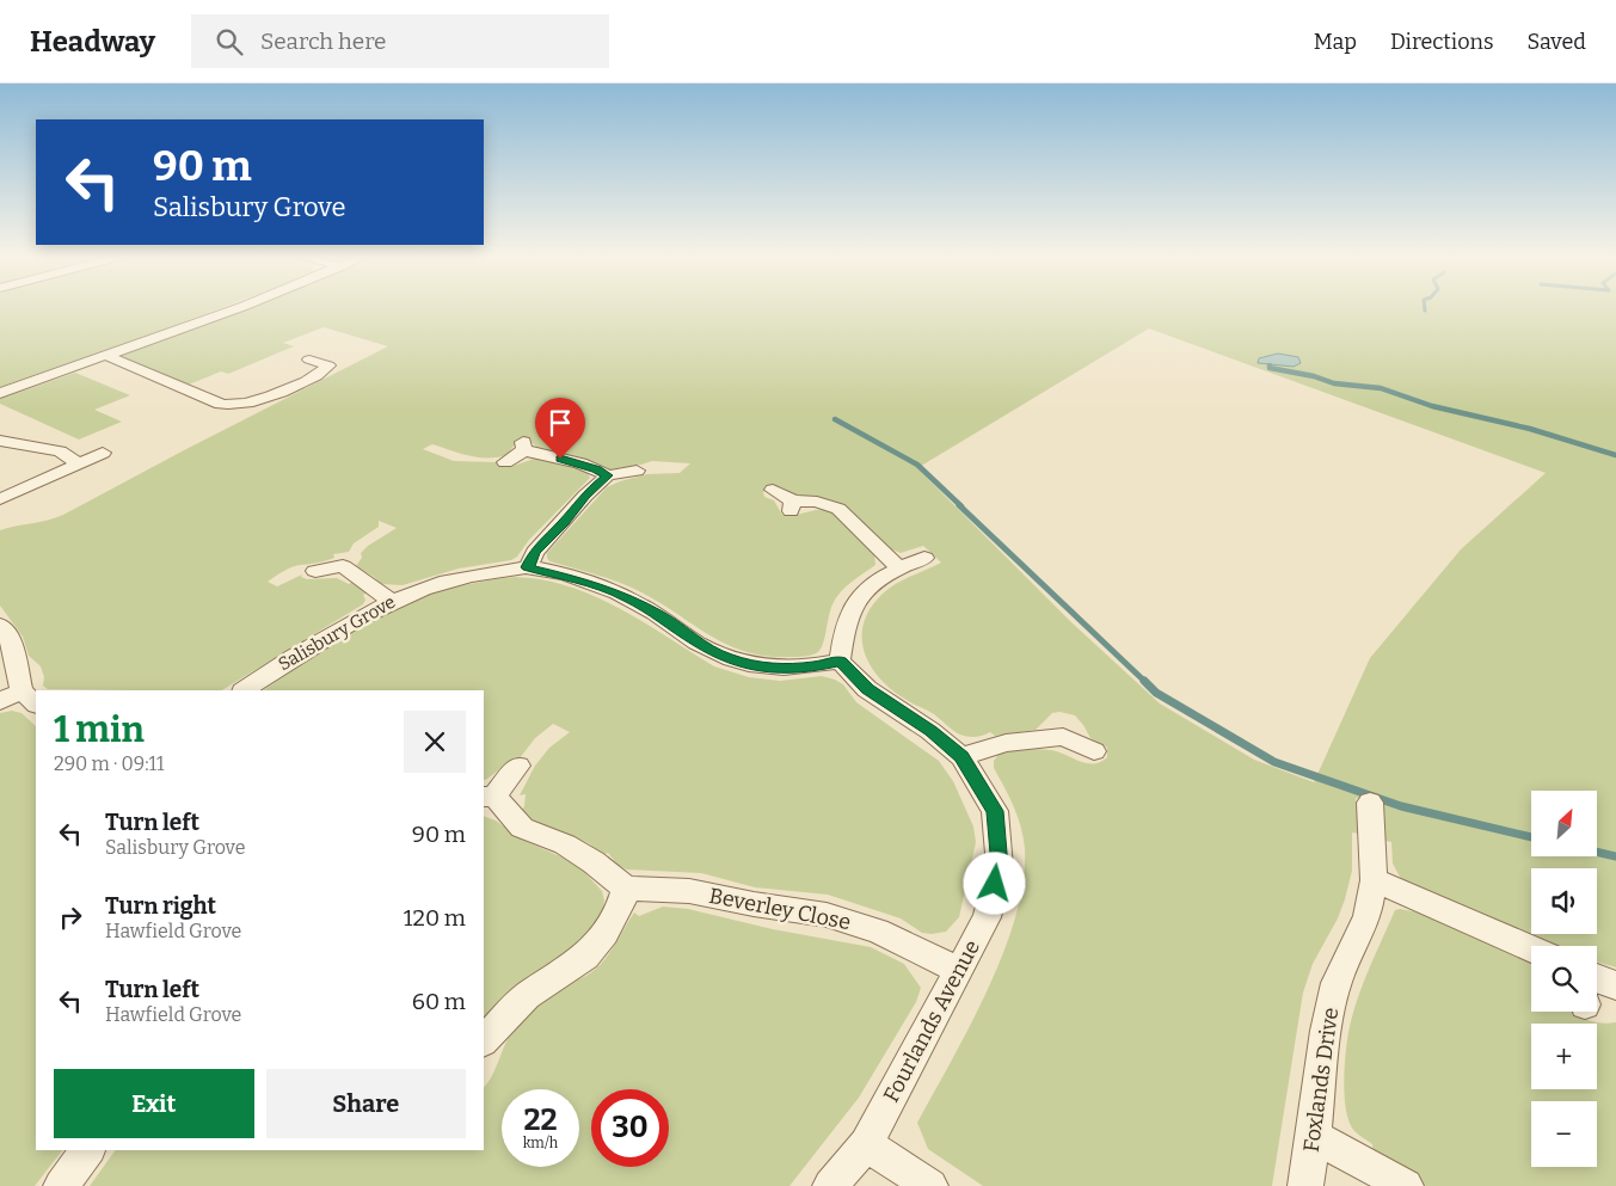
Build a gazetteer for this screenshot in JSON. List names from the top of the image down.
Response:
{
  "streets": {
    "street": [
      "Salisbury Grove",
      "Beverley Close",
      "Fourlands Avenue",
      "Foxlands Drive"
    ]
  },
  "crossings": [
    ["Salisbury Grove", "Fourlands Avenue"],
    ["Beverley Close", "Fourlands Avenue"]
  ],
  "north": "top right",
  "page": {
    "header": "Headway",
    "search": "Search here",
    "nav": ["Map", "Directions", "Saved"],
    "turn": ["90 m", "Salisbury Grove"],
    "heading": ["1 min", "290 m · 09:11"],
    "map_buttons": ["+", "−"],
    "list": [
      {
        "name": "Turn left",
        "note": "Salisbury Grove",
        "value": "90 m"
      },
      {
        "name": "Turn right",
        "note": "Hawfield Grove",
        "value": "120 m"
      },
      {
        "name": "Turn left",
        "note": "Hawfield Grove",
        "value": "60 m"
      }
    ],
    "buttons": ["Exit", "Share"],
    "speed": "22 km/h",
    "limit": "30"
  }
}
